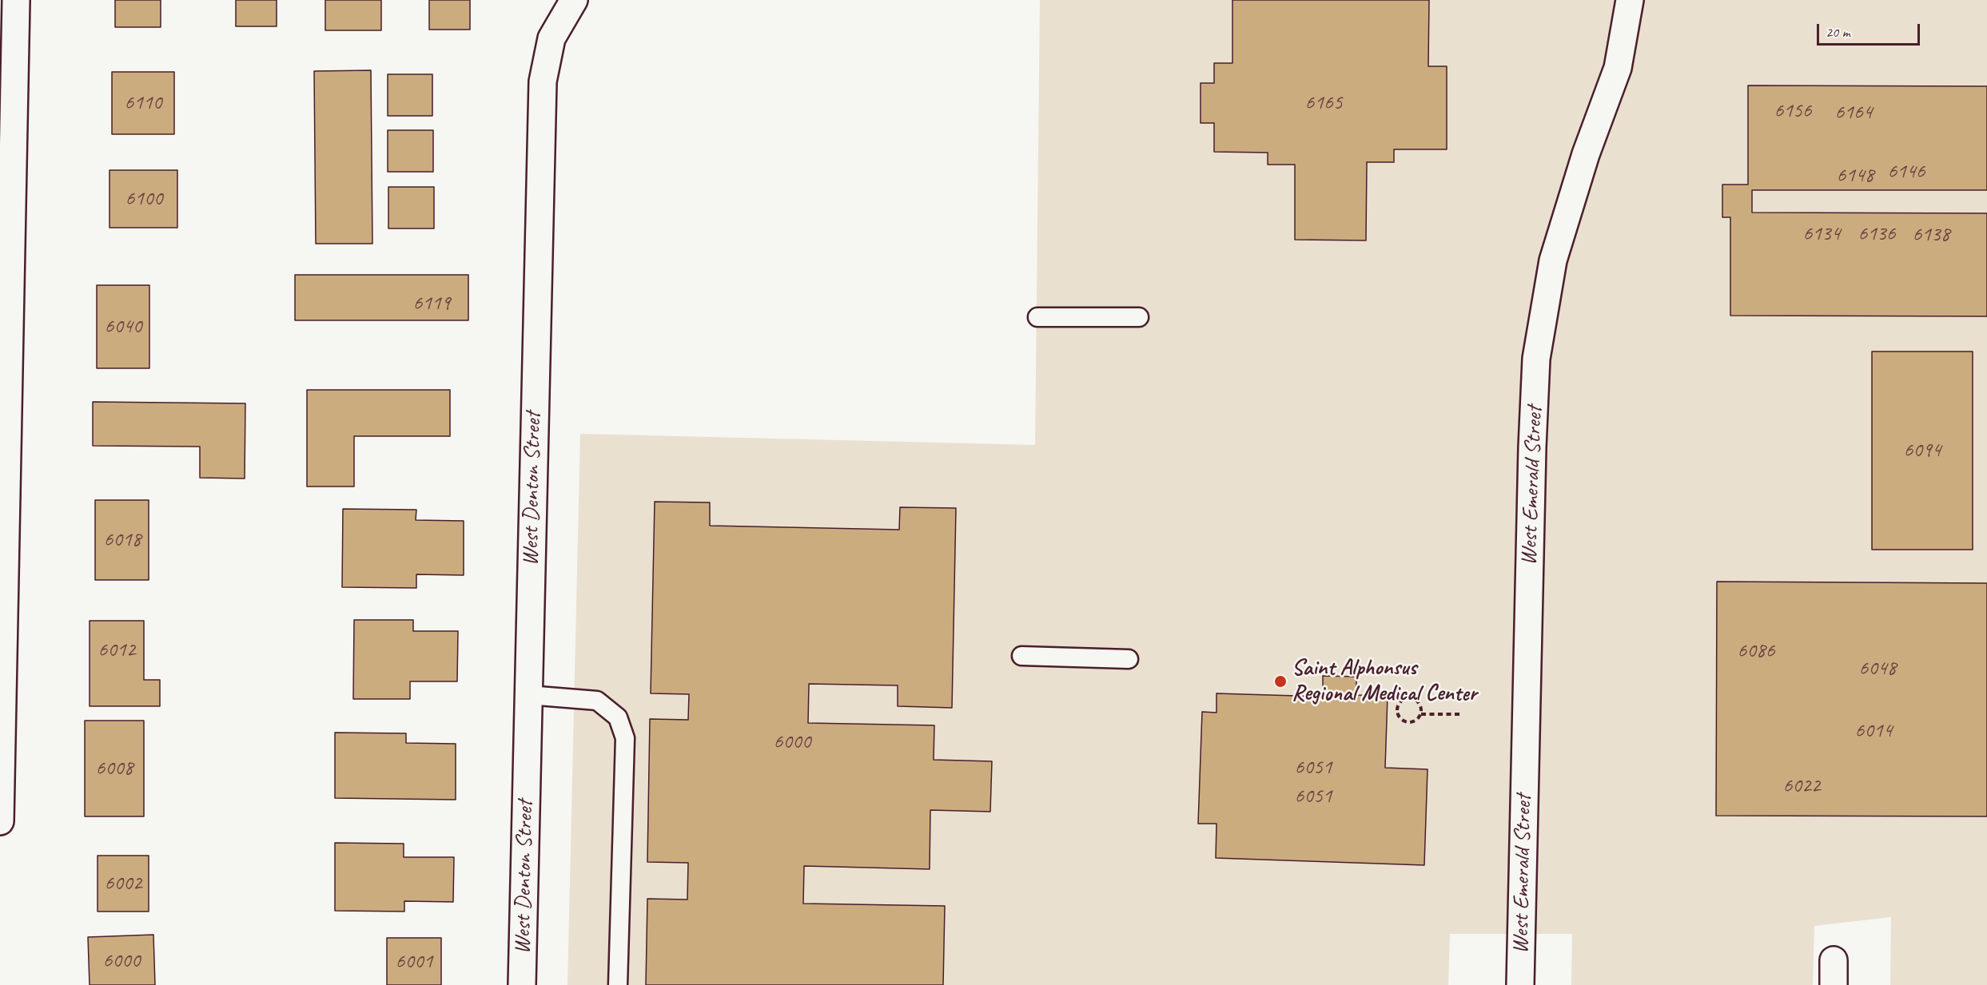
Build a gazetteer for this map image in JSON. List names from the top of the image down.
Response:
{
  "streets": {
    "street": ["West Emerald Street", "West Denton Street"]
  },
  "places": ["Saint Alphonsus Regional Medical Center"],
  "house_numbers": [
    "6110",
    "6165",
    "6156",
    "6164",
    "6146",
    "6148",
    "6100",
    "6134",
    "6136",
    "6138",
    "6119",
    "6040",
    "6094",
    "6018",
    "6012",
    "6086",
    "6048",
    "6014",
    "6000",
    "6051",
    "6008",
    "6022",
    "6051",
    "6002",
    "6000",
    "6001"
  ],
  "scale_bar": "20 m"
}
